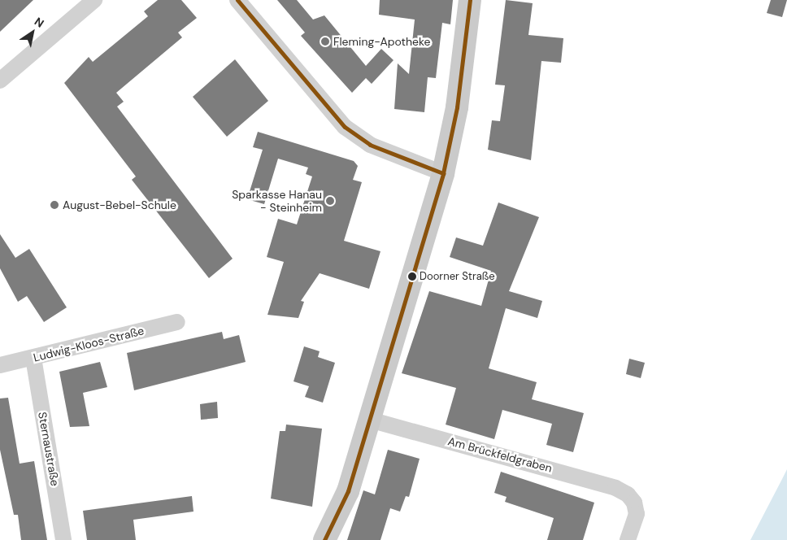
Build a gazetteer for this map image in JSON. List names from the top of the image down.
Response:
{
  "streets": {
    "street": ["Ludwig-Kloos-Straße", "Sternaustraße", "Am Brückfeldgraben"]
  },
  "crossings": [
    ["Ludwig-Kloos-Straße", "Sternaustraße"]
  ],
  "places": [
    "Fleming-Apotheke",
    "Sparkasse Hanau - Steinheim",
    "August-Bebel-Schule",
    "Doorner Straße"
  ],
  "north": "top right"
}
